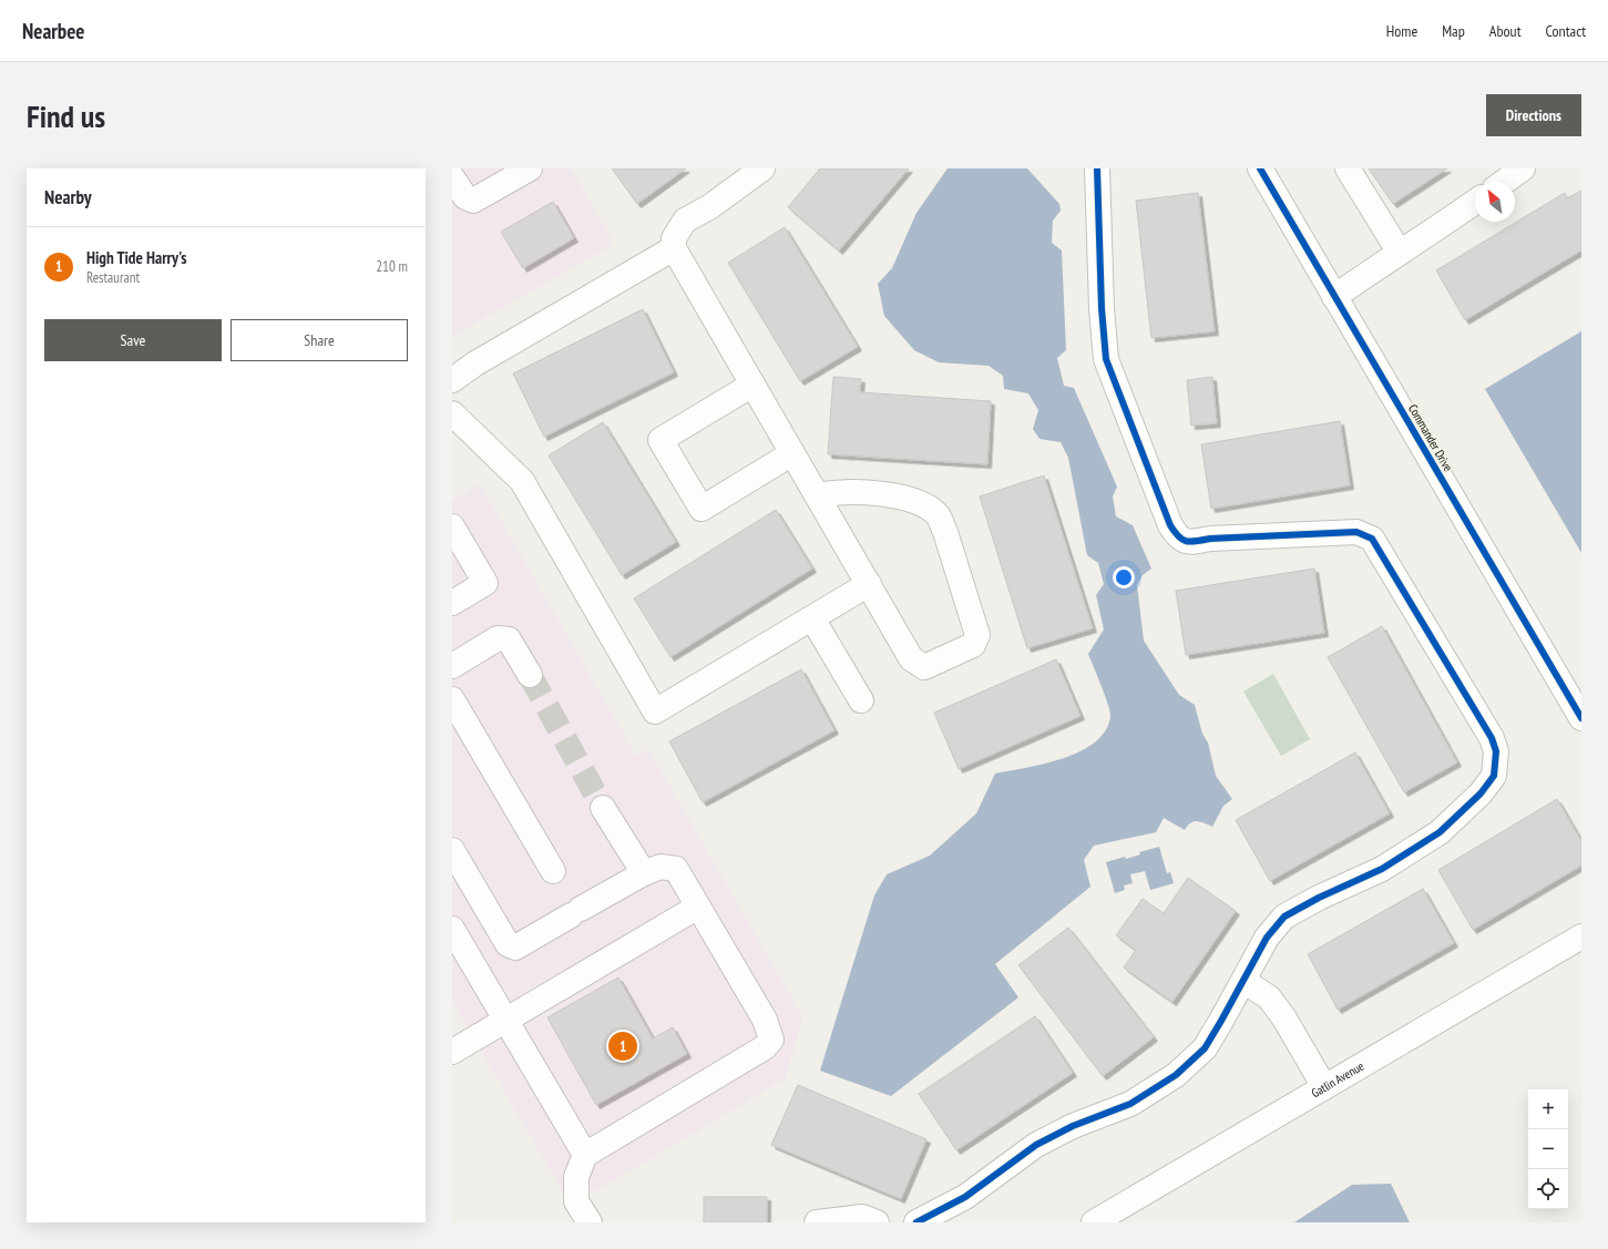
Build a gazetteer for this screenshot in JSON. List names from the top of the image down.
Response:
{
  "streets": {
    "street": ["Commander Drive", "Gatlin Avenue"]
  },
  "north": "top left",
  "page": {
    "header": "Nearbee",
    "nav": [
      "Home",
      "Map",
      "About",
      "Contact"
    ],
    "buttons": [
      "Directions",
      ["Save", "Share"]
    ],
    "title": "Find us",
    "heading": "Nearby",
    "list": [
      {
        "mark": "1",
        "name": "High Tide Harry's",
        "note": "Restaurant",
        "value": "210 m"
      }
    ],
    "pins": "1",
    "map_buttons": ["+", "−"]
  }
}
